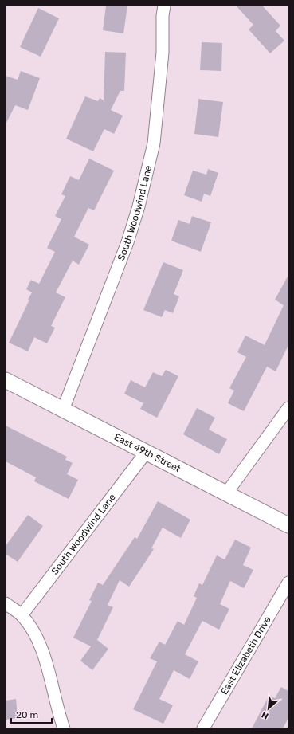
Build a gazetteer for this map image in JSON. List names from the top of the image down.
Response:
{
  "streets": {
    "street": ["South Woodwind Lane", "East 49th Street", "East Elizabeth Drive"]
  },
  "crossings": [
    ["South Woodwind Lane", "East 49th Street"]
  ],
  "scale_bar": "20 m",
  "north": "bottom left"
}
